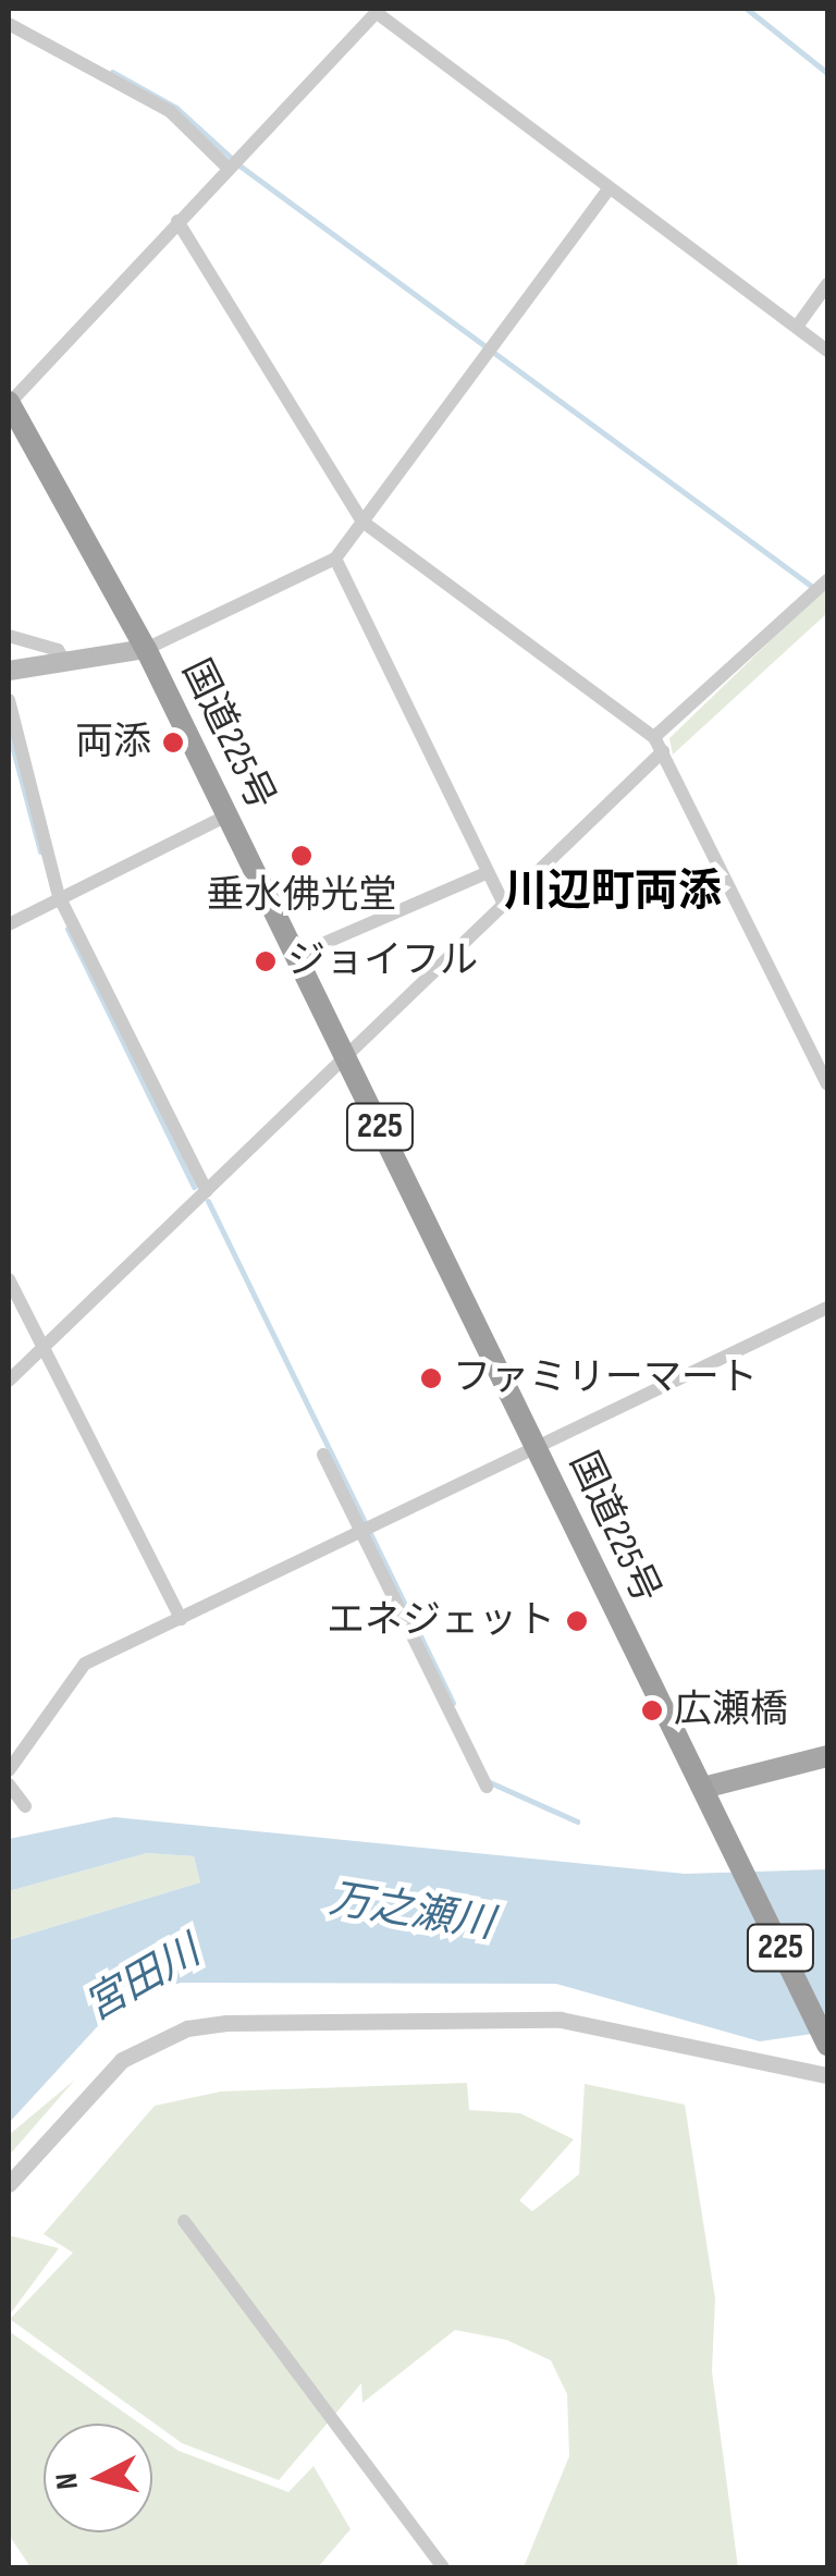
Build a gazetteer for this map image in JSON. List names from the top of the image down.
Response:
{
  "streets": {
    "highway": ["国道225号", "225"]
  },
  "districts": ["川辺町両添"],
  "water": ["万之瀬川", "宮田川"],
  "places": [
    "両添",
    "垂水佛光堂",
    "ジョイフル",
    "ファミリーマート",
    "エネジェット",
    "広瀬橋"
  ],
  "north": "left"
}
